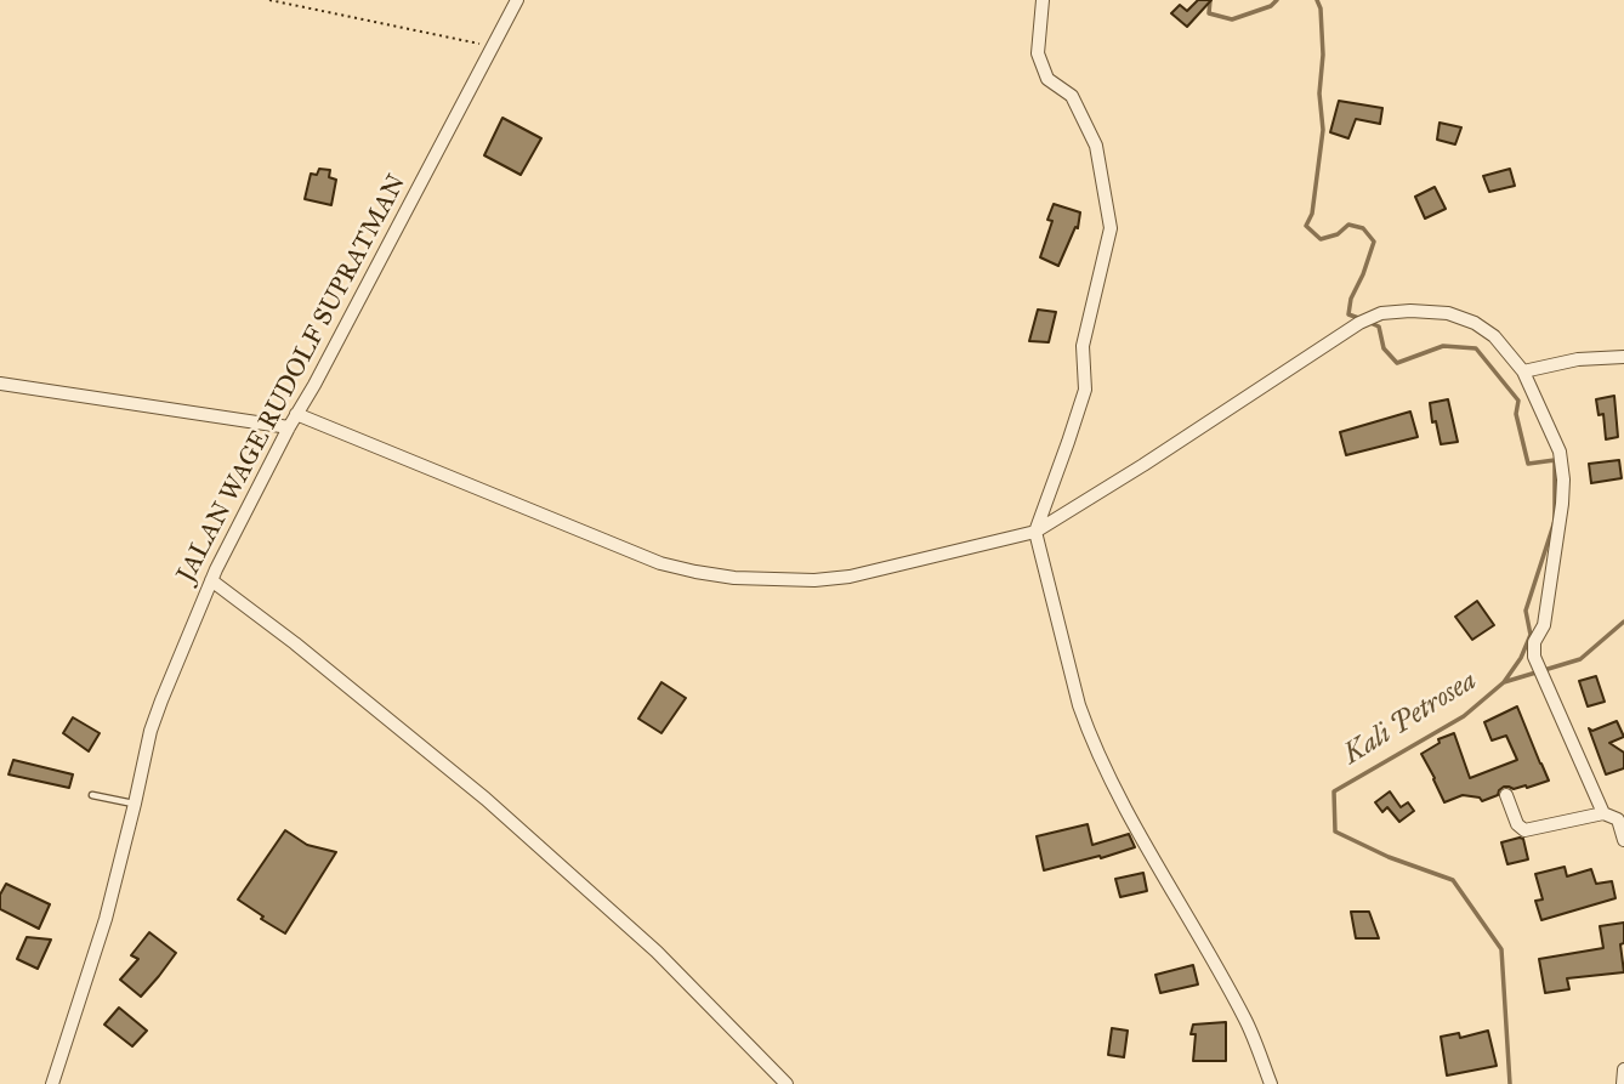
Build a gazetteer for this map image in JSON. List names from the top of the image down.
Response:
{
  "streets": {
    "street": ["JALAN WAGE RUDOLF SUPRATMAN"]
  },
  "water": ["Kali Petrosea"]
}
